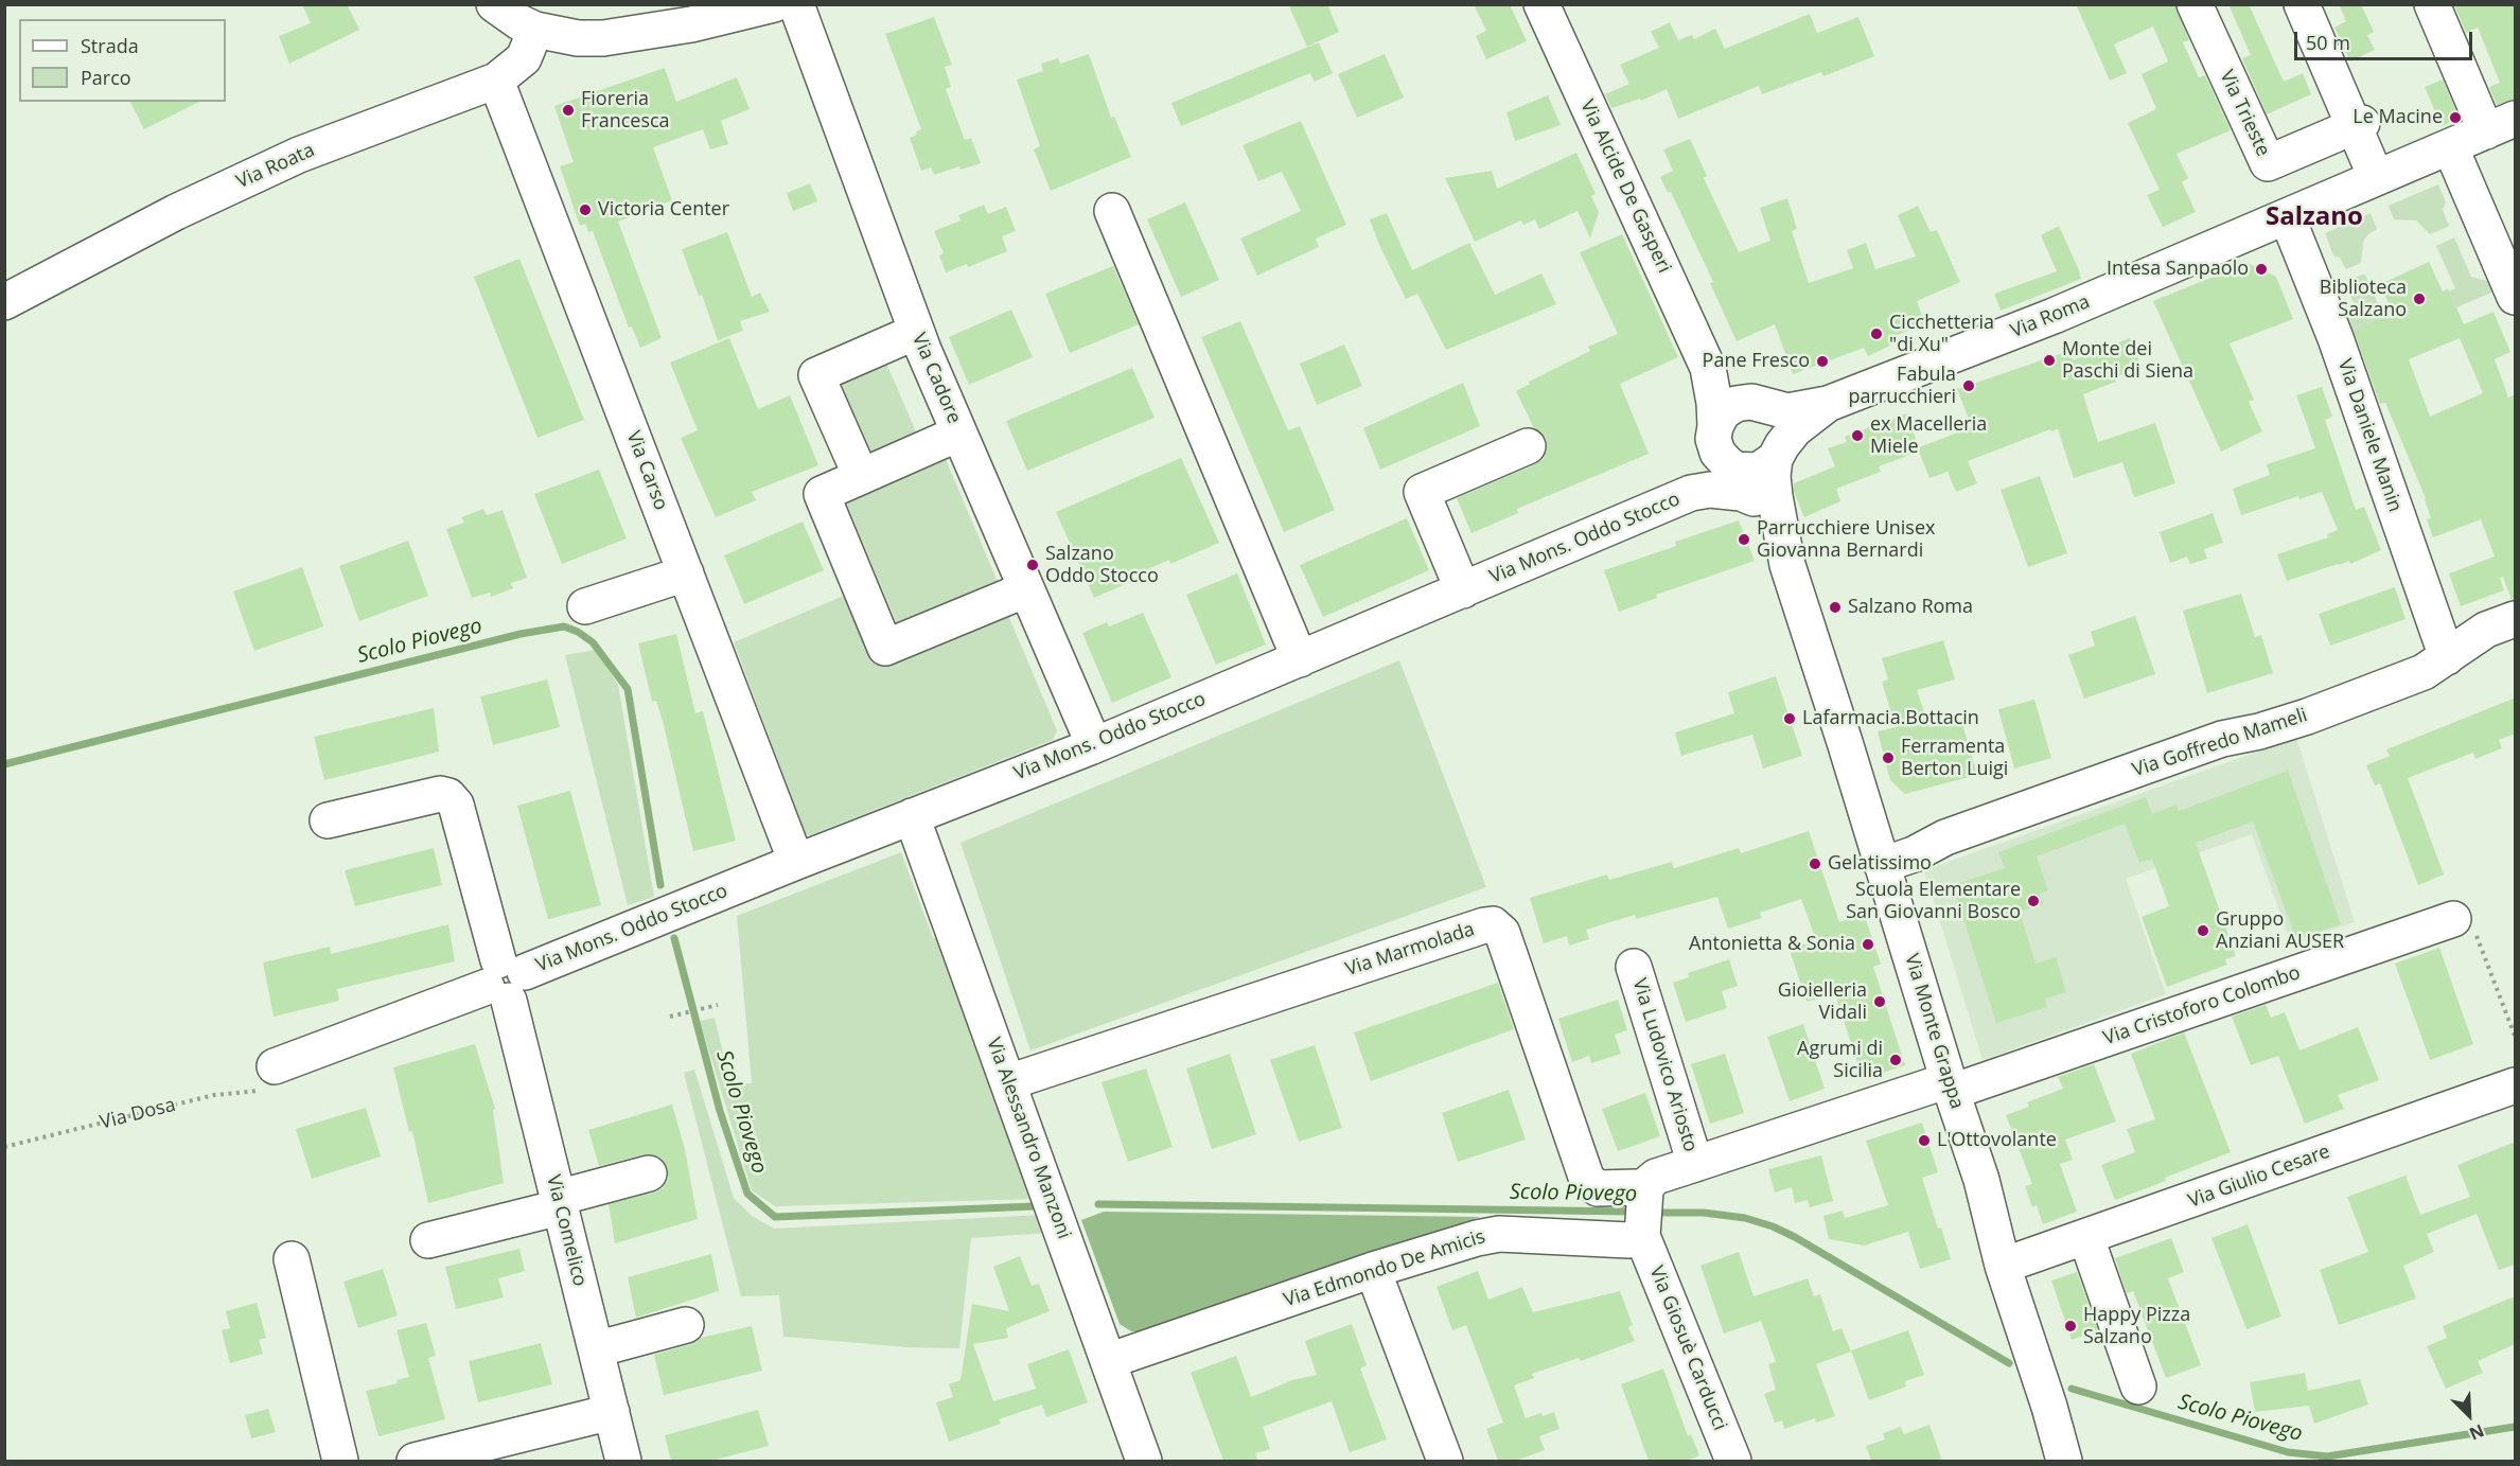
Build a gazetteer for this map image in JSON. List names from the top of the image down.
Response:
{
  "streets": {
    "street": [
      "Via Trieste",
      "Via Roata",
      "Via Alcide De Gasperi",
      "Via Roma",
      "Via Cadore",
      "Via Daniele Manin",
      "Via Carso",
      "Via Mons. Oddo Stocco",
      "Via Goffredo Mameli",
      "Via Marmolada",
      "Via Cristoforo Colombo",
      "Via Monte Grappa",
      "Via Ludovico Ariosto",
      "Via Alessandro Manzoni",
      "Via Giulio Cesare",
      "Via Comelico",
      "Via Edmondo De Amicis",
      "Via Giosuè Carducci"
    ],
    "path": ["Via Dosa"]
  },
  "crossings": [
    ["Via Roata", "Via Carso"],
    ["Via Alcide De Gasperi", "Via Roma"],
    ["Via Alcide De Gasperi", "Via Mons. Oddo Stocco"],
    ["Via Alcide De Gasperi", "Via Monte Grappa"],
    ["Via Roma", "Via Daniele Manin"],
    ["Via Roma", "Via Mons. Oddo Stocco"],
    ["Via Roma", "Via Monte Grappa"],
    ["Via Cadore", "Via Mons. Oddo Stocco"],
    ["Via Daniele Manin", "Via Goffredo Mameli"],
    ["Via Carso", "Via Mons. Oddo Stocco"],
    ["Via Mons. Oddo Stocco", "Via Monte Grappa"],
    ["Via Mons. Oddo Stocco", "Via Alessandro Manzoni"],
    ["Via Mons. Oddo Stocco", "Via Comelico"],
    ["Via Goffredo Mameli", "Via Monte Grappa"],
    ["Via Marmolada", "Via Alessandro Manzoni"],
    ["Via Marmolada", "Via Edmondo De Amicis"],
    ["Via Marmolada", "Via Giosuè Carducci"],
    ["Via Cristoforo Colombo", "Via Monte Grappa"],
    ["Via Monte Grappa", "Via Giulio Cesare"],
    ["Via Alessandro Manzoni", "Via Edmondo De Amicis"],
    ["Via Edmondo De Amicis", "Via Giosuè Carducci"]
  ],
  "districts": ["Salzano"],
  "water": ["Scolo Piovego"],
  "places": [
    "Fioreria Francesca",
    "Le Macine",
    "Victoria Center",
    "Intesa Sanpaolo",
    "Biblioteca Salzano",
    "Cicchetteria \"di Xu\"",
    "Monte dei Paschi di Siena",
    "Pane Fresco",
    "Fabula parrucchieri",
    "ex Macelleria Miele",
    "Parrucchiere Unisex Giovanna Bernardi",
    "Salzano Oddo Stocco",
    "Salzano Roma",
    "Lafarmacia.Bottacin",
    "Ferramenta Berton Luigi",
    "Gelatissimo",
    "Scuola Elementare San Giovanni Bosco",
    "Gruppo Anziani AUSER",
    "Antonietta & Sonia",
    "Gioielleria Vidali",
    "Agrumi di Sicilia",
    "L'Ottovolante",
    "Happy Pizza Salzano"
  ],
  "legend": ["Strada", "Parco"],
  "scale_bar": "50 m",
  "north": "bottom right"
}
